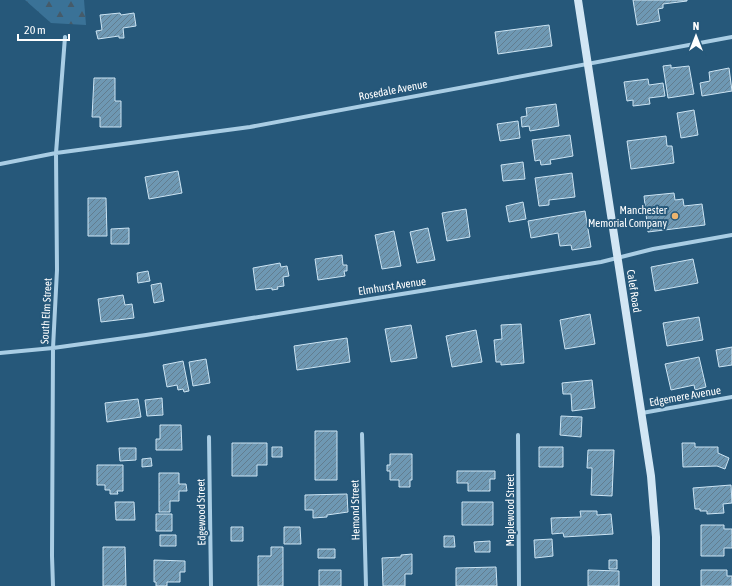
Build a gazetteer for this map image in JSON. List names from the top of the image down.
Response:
{
  "streets": {
    "main road": ["Calef Road"],
    "street": [
      "Rosedale Avenue",
      "Elmhurst Avenue",
      "South Elm Street",
      "Edgemere Avenue",
      "Hemond Street",
      "Maplewood Street",
      "Edgewood Street"
    ]
  },
  "crossings": [
    ["Rosedale Avenue", "Calef Road"],
    ["Rosedale Avenue", "South Elm Street"],
    ["Elmhurst Avenue", "Calef Road"],
    ["Elmhurst Avenue", "South Elm Street"],
    ["Calef Road", "Edgemere Avenue"]
  ],
  "places": ["Manchester Memorial Company"],
  "scale_bar": "20 m",
  "north": "top"
}
